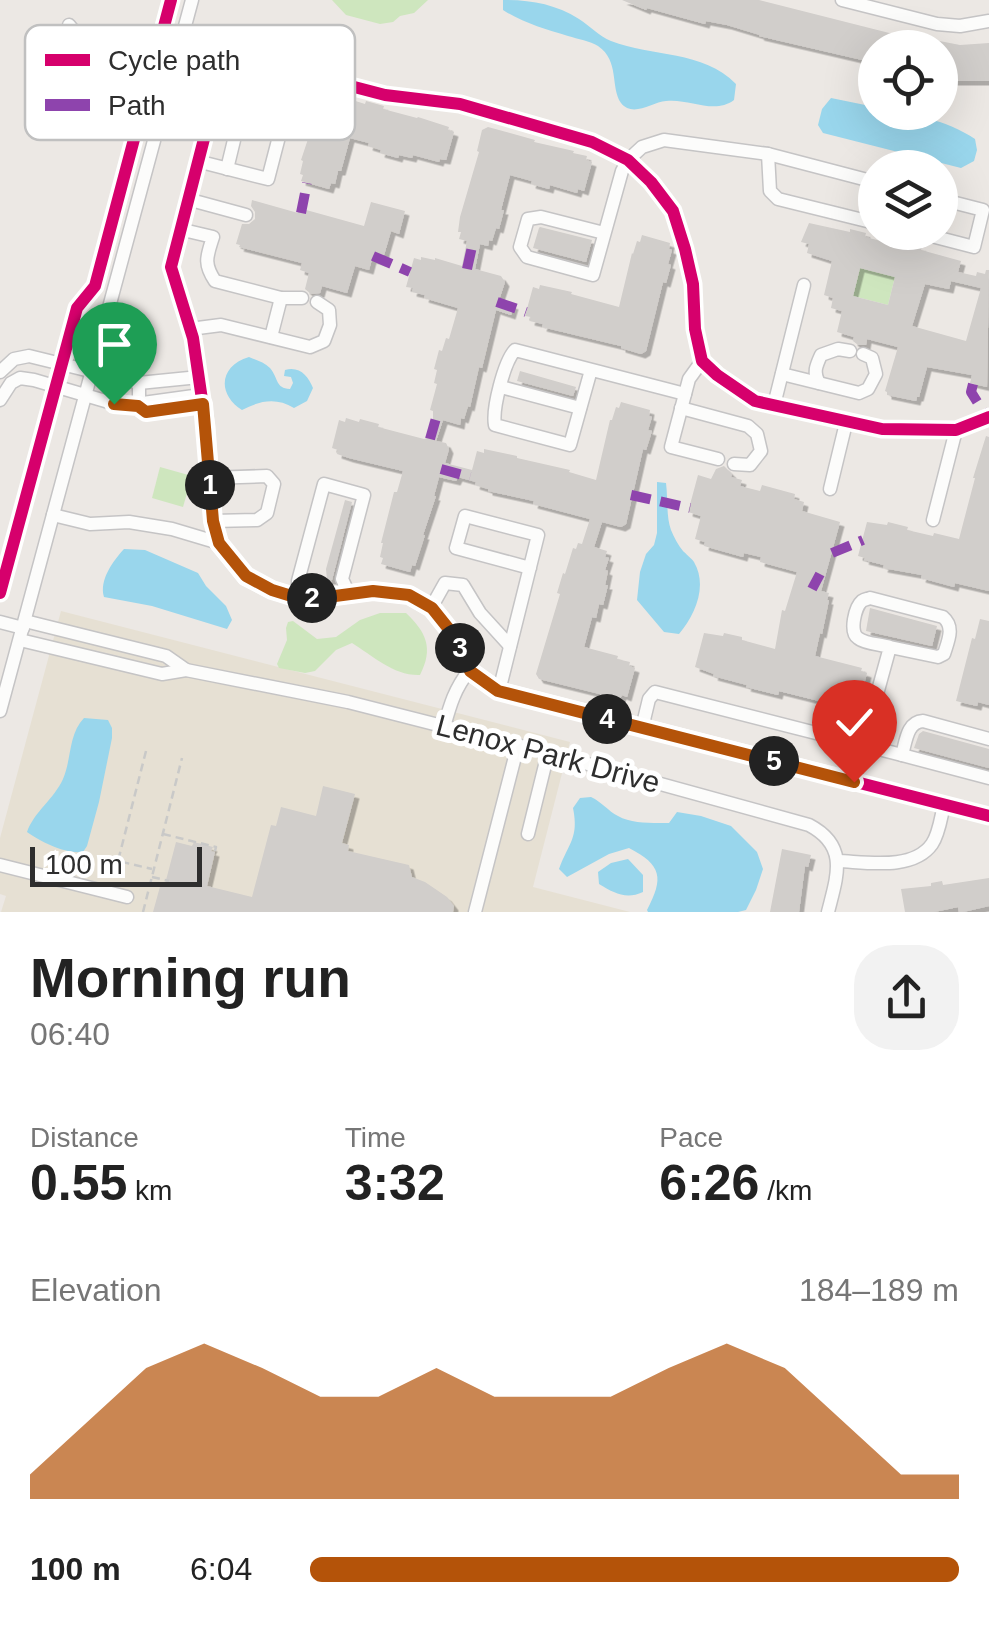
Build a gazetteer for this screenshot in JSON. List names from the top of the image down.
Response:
{
  "streets": {
    "street": ["Lenox Park Drive"]
  },
  "legend": ["Cycle path", "Path"],
  "scale_bar": "100 m",
  "page": {
    "pins": [
      "1",
      "2",
      "3",
      "4",
      "5"
    ],
    "scale": "100 m",
    "heading": ["Morning run", "06:40"],
    "stats": [
      ["Distance", "0.55 km"],
      ["Time", "3:32"],
      ["Pace", "6:26 /km"]
    ],
    "chart": ["Elevation", "184–189 m"],
    "list": [
      {
        "name": "100 m",
        "note": "6:04"
      }
    ]
  }
}
